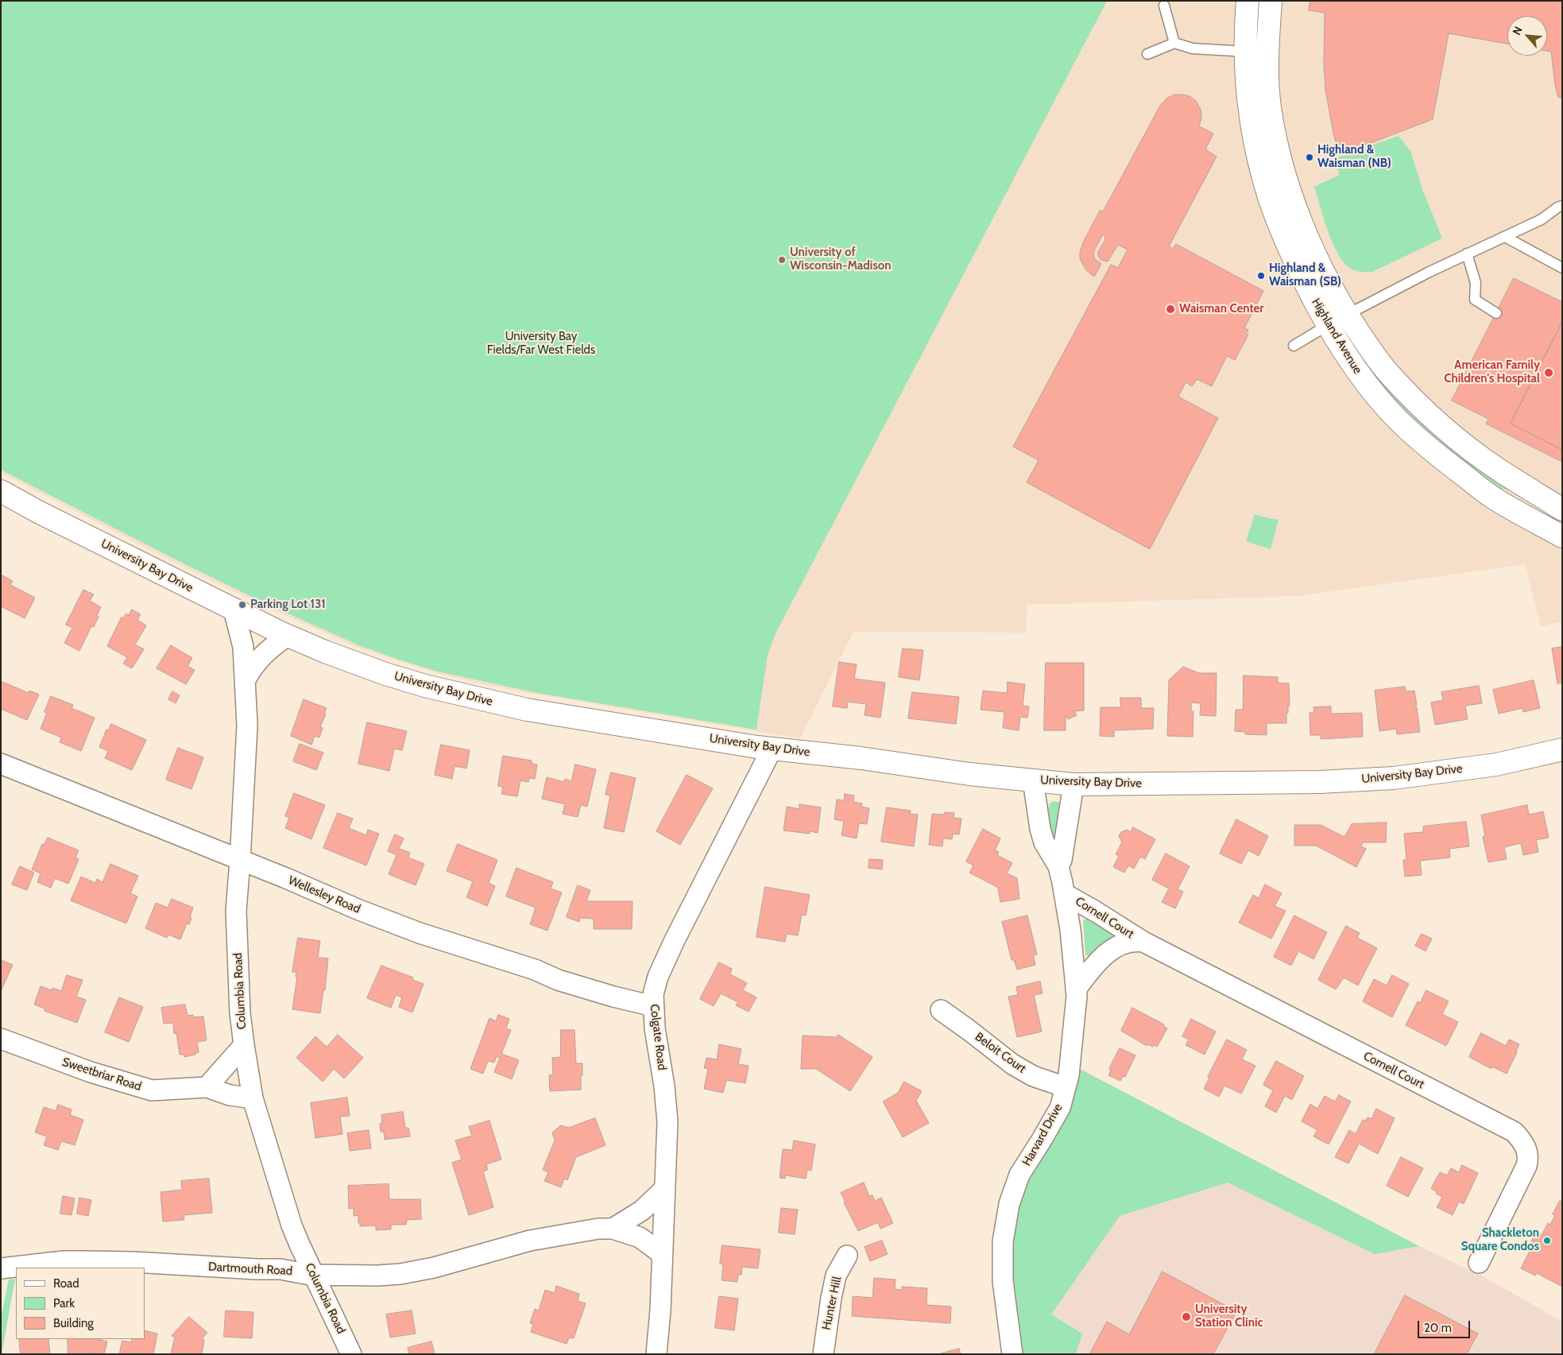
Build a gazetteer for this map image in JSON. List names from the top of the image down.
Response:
{
  "streets": {
    "street": [
      "Highland Avenue",
      "University Bay Drive",
      "Wellesley Road",
      "Cornell Court",
      "Columbia Road",
      "Colgate Road",
      "Beloit Court",
      "Sweetbriar Road",
      "Harvard Drive",
      "Dartmouth Road",
      "Hunter Hill"
    ]
  },
  "crossings": [
    ["University Bay Drive", "Columbia Road"],
    ["University Bay Drive", "Colgate Road"],
    ["University Bay Drive", "Harvard Drive"],
    ["Wellesley Road", "Columbia Road"],
    ["Wellesley Road", "Colgate Road"],
    ["Cornell Court", "Harvard Drive"],
    ["Columbia Road", "Sweetbriar Road"],
    ["Columbia Road", "Dartmouth Road"],
    ["Colgate Road", "Dartmouth Road"],
    ["Beloit Court", "Harvard Drive"]
  ],
  "parks": ["University Bay Fields/Far West Fields"],
  "places": [
    "Highland & Waisman (NB)",
    "University of Wisconsin-Madison",
    "Highland & Waisman (SB)",
    "Waisman Center",
    "American Family Children's Hospital",
    "Parking Lot 131",
    "Shackleton Square Condos",
    "University Station Clinic"
  ],
  "legend": ["Road", "Park", "Building"],
  "scale_bar": "20 m",
  "north": "top left"
}
